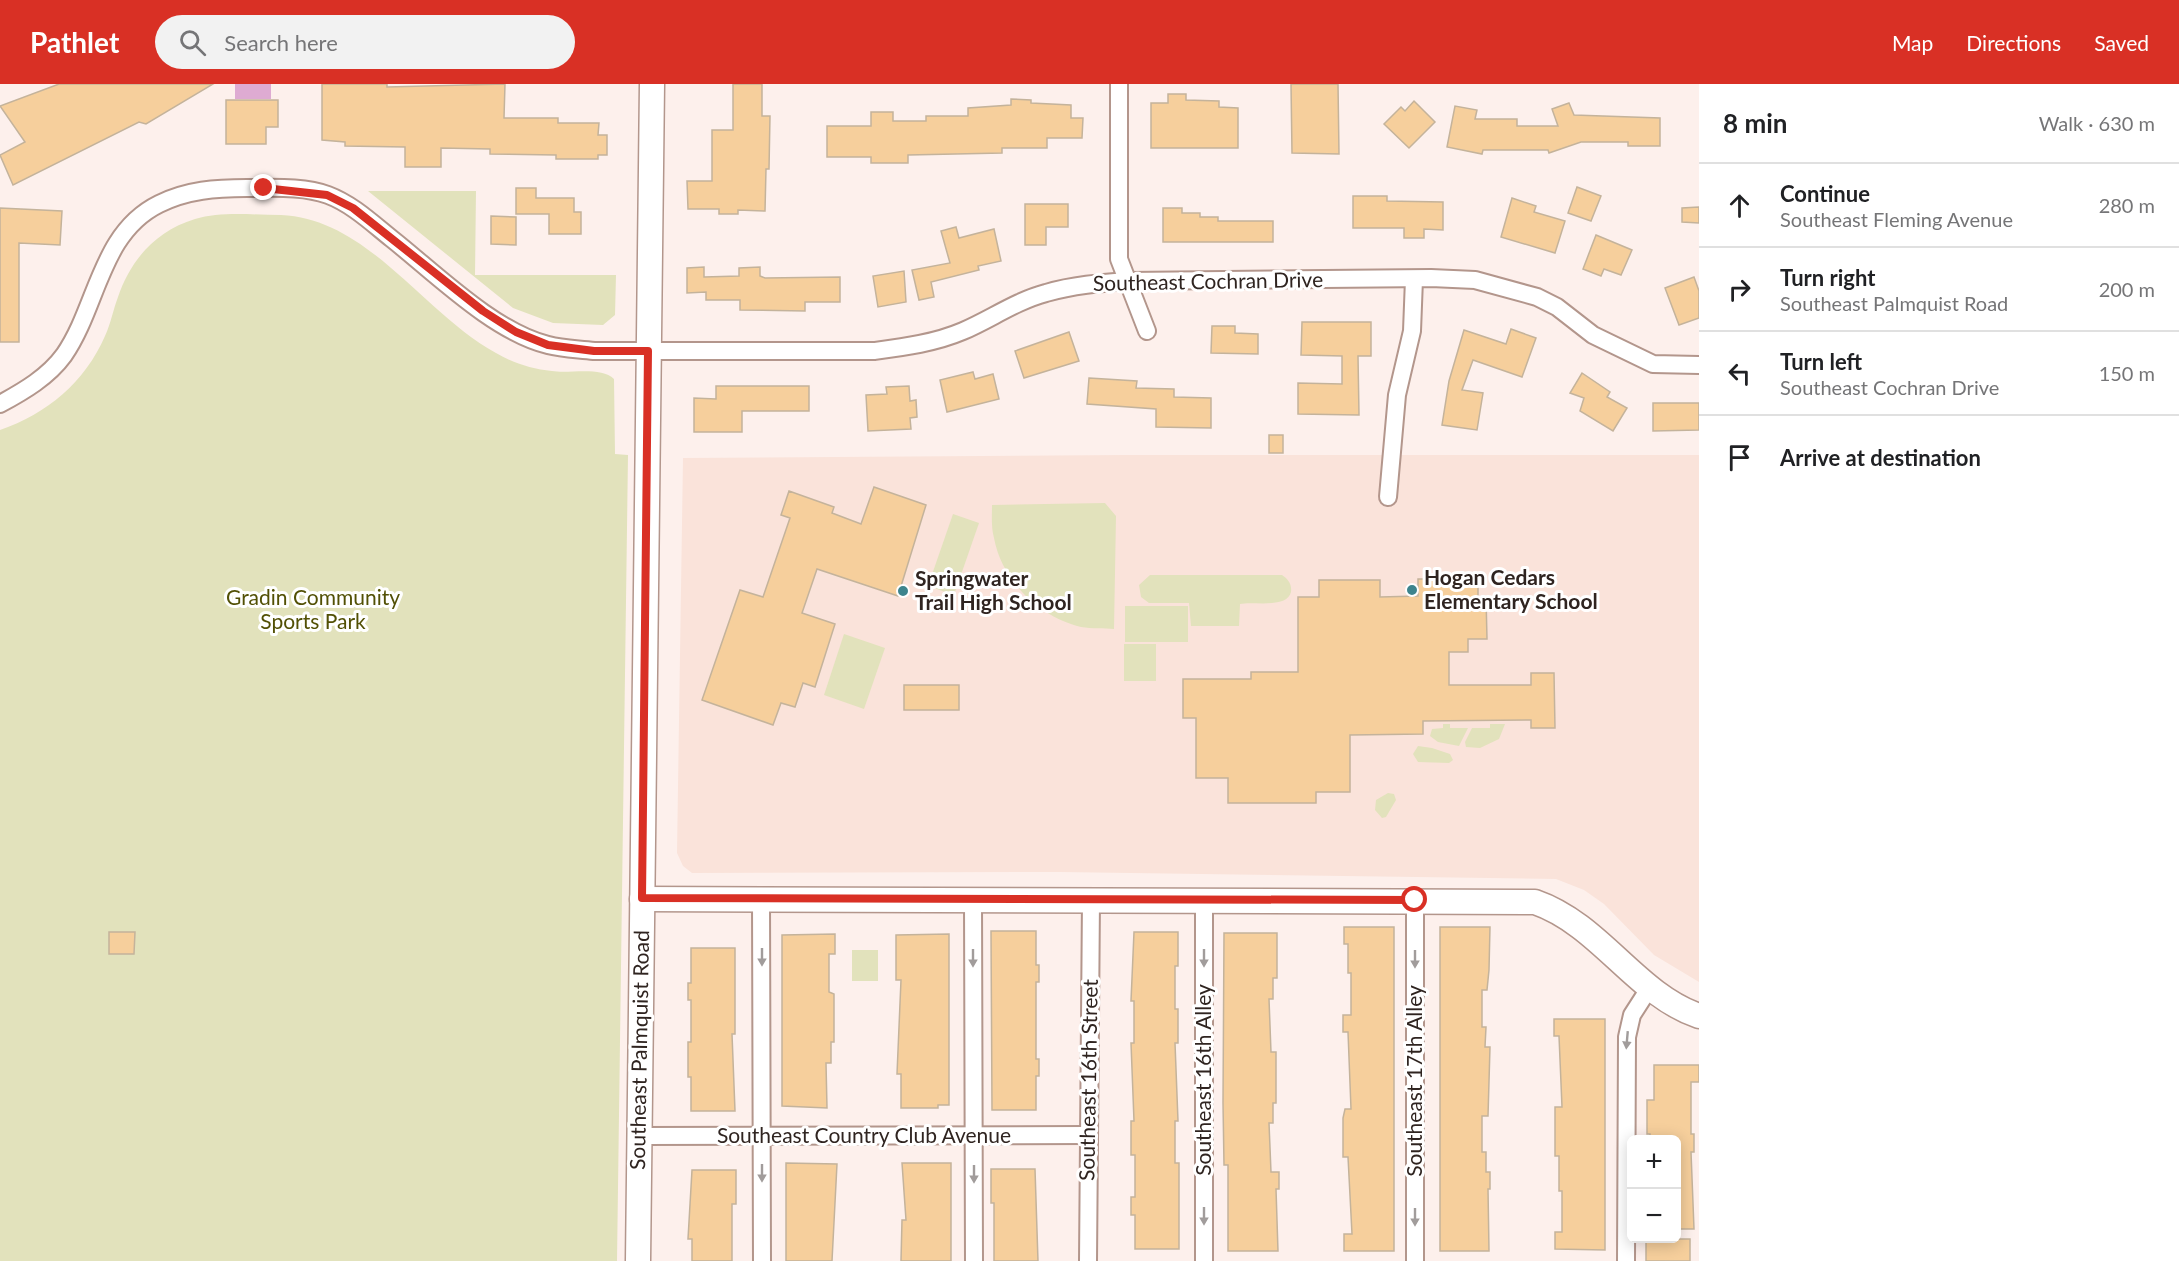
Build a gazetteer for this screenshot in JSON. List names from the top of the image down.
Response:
{
  "streets": {
    "main road": ["Southeast Palmquist Road"],
    "street": [
      "Southeast Cochran Drive",
      "Southeast 16th Street",
      "Southeast 16th Alley",
      "Southeast 17th Alley",
      "Southeast Country Club Avenue"
    ]
  },
  "crossings": [
    ["Southeast Cochran Drive", "Southeast Palmquist Road"],
    ["Southeast Palmquist Road", "Southeast Country Club Avenue"],
    ["Southeast 16th Street", "Southeast Country Club Avenue"]
  ],
  "one_way": ["Southeast 16th Alley", "Southeast 17th Alley"],
  "parks": ["Gradin Community Sports Park"],
  "places": ["Hogan Cedars Elementary School", "Springwater Trail High School"],
  "page": {
    "header": "Pathlet",
    "search": "Search here",
    "nav": ["Map", "Directions", "Saved"],
    "heading": ["8 min", "Walk · 630 m"],
    "list": [
      ["Continue", "Southeast Fleming Avenue", "280 m"],
      ["Turn right", "Southeast Palmquist Road", "200 m"],
      ["Turn left", "Southeast Cochran Drive", "150 m"],
      "Arrive at destination"
    ],
    "map_buttons": ["+", "−"]
  }
}
